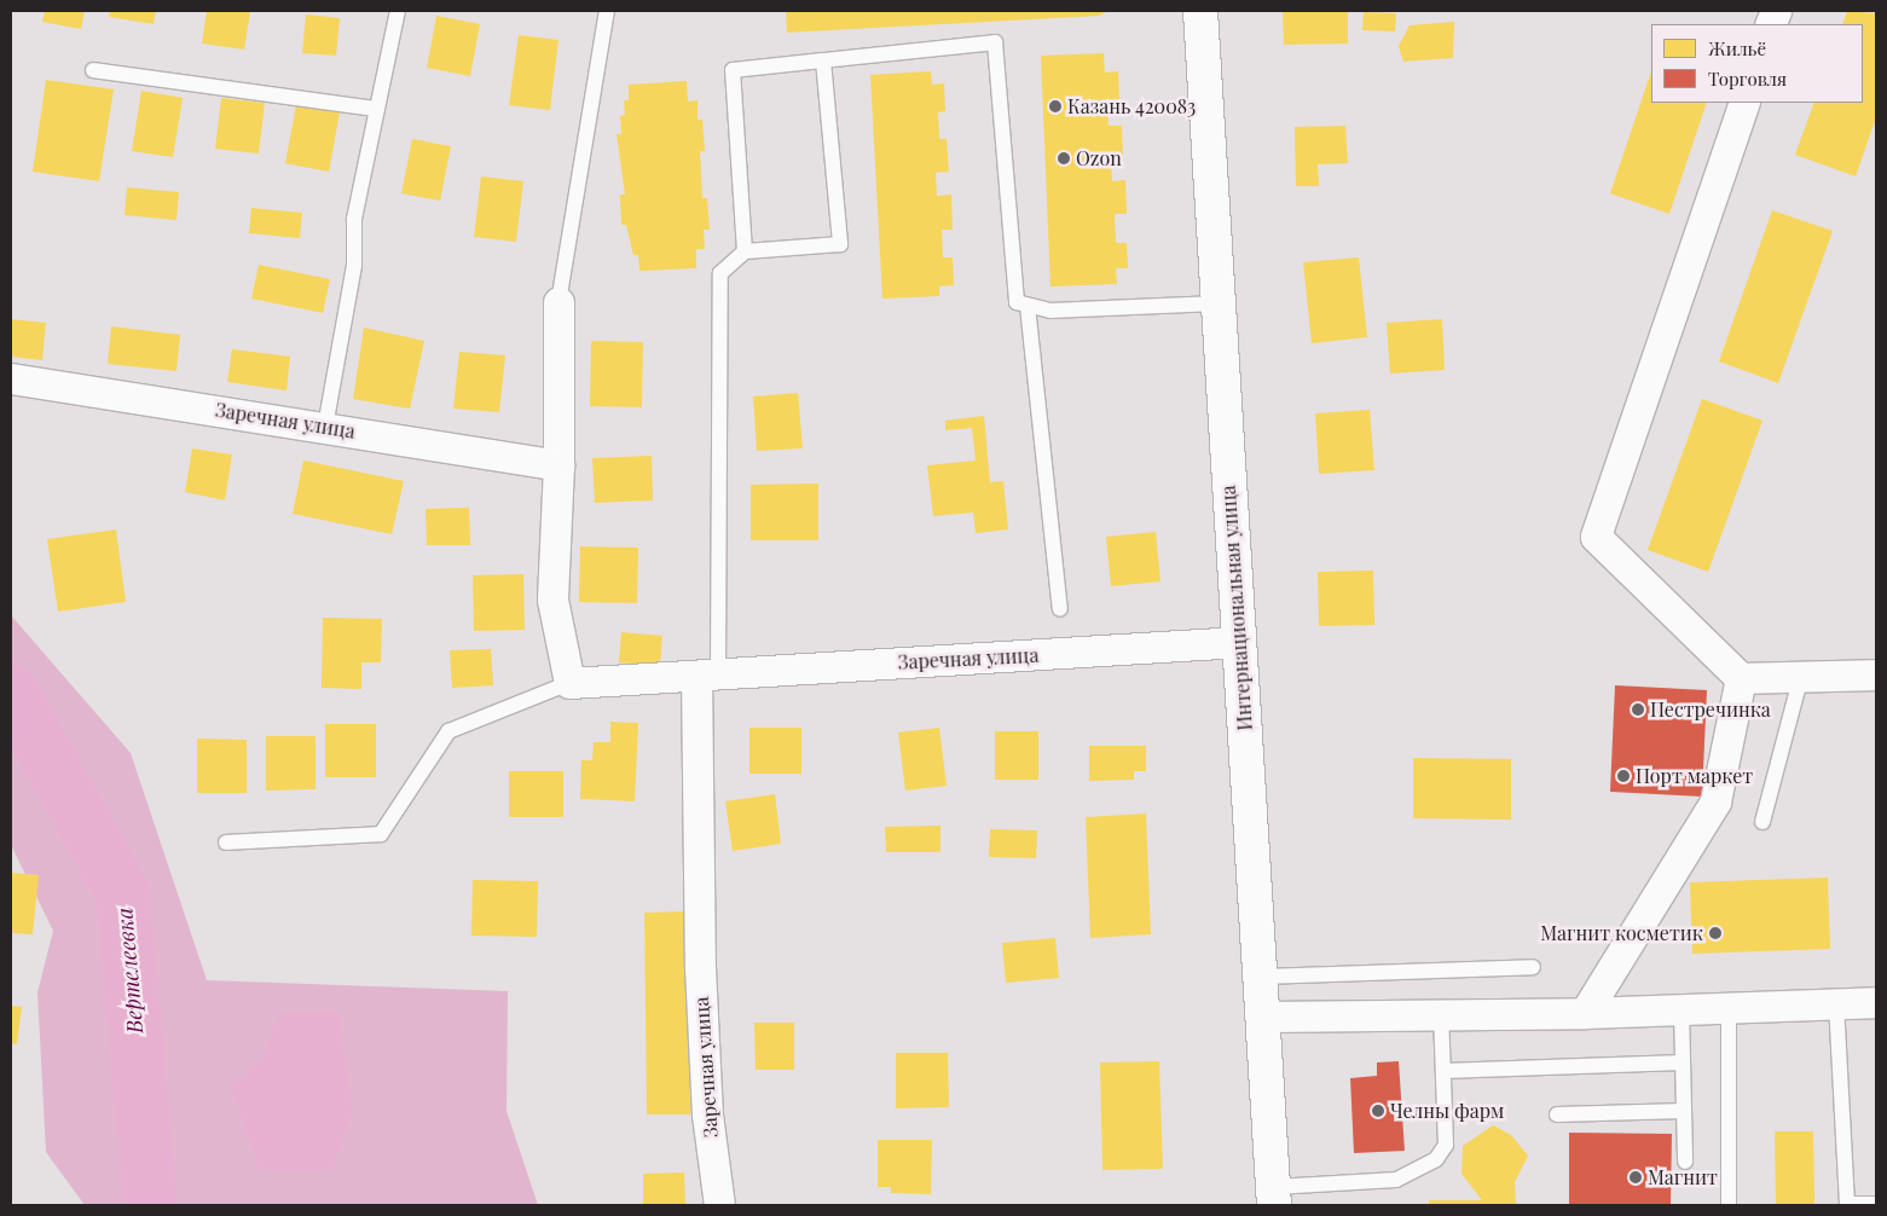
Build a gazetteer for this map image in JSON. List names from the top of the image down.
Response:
{
  "streets": {
    "street": ["Заречная улица", "Интернациональная улица"]
  },
  "crossings": [
    ["Заречная улица", "Интернациональная улица"]
  ],
  "water": ["Вертелеевка"],
  "places": [
    "Казань 420083",
    "Ozon",
    "Пестречинка",
    "Порт маркет",
    "Магнит косметик",
    "Челны фарм",
    "Магнит"
  ],
  "legend": ["Жильё", "Торговля"]
}
